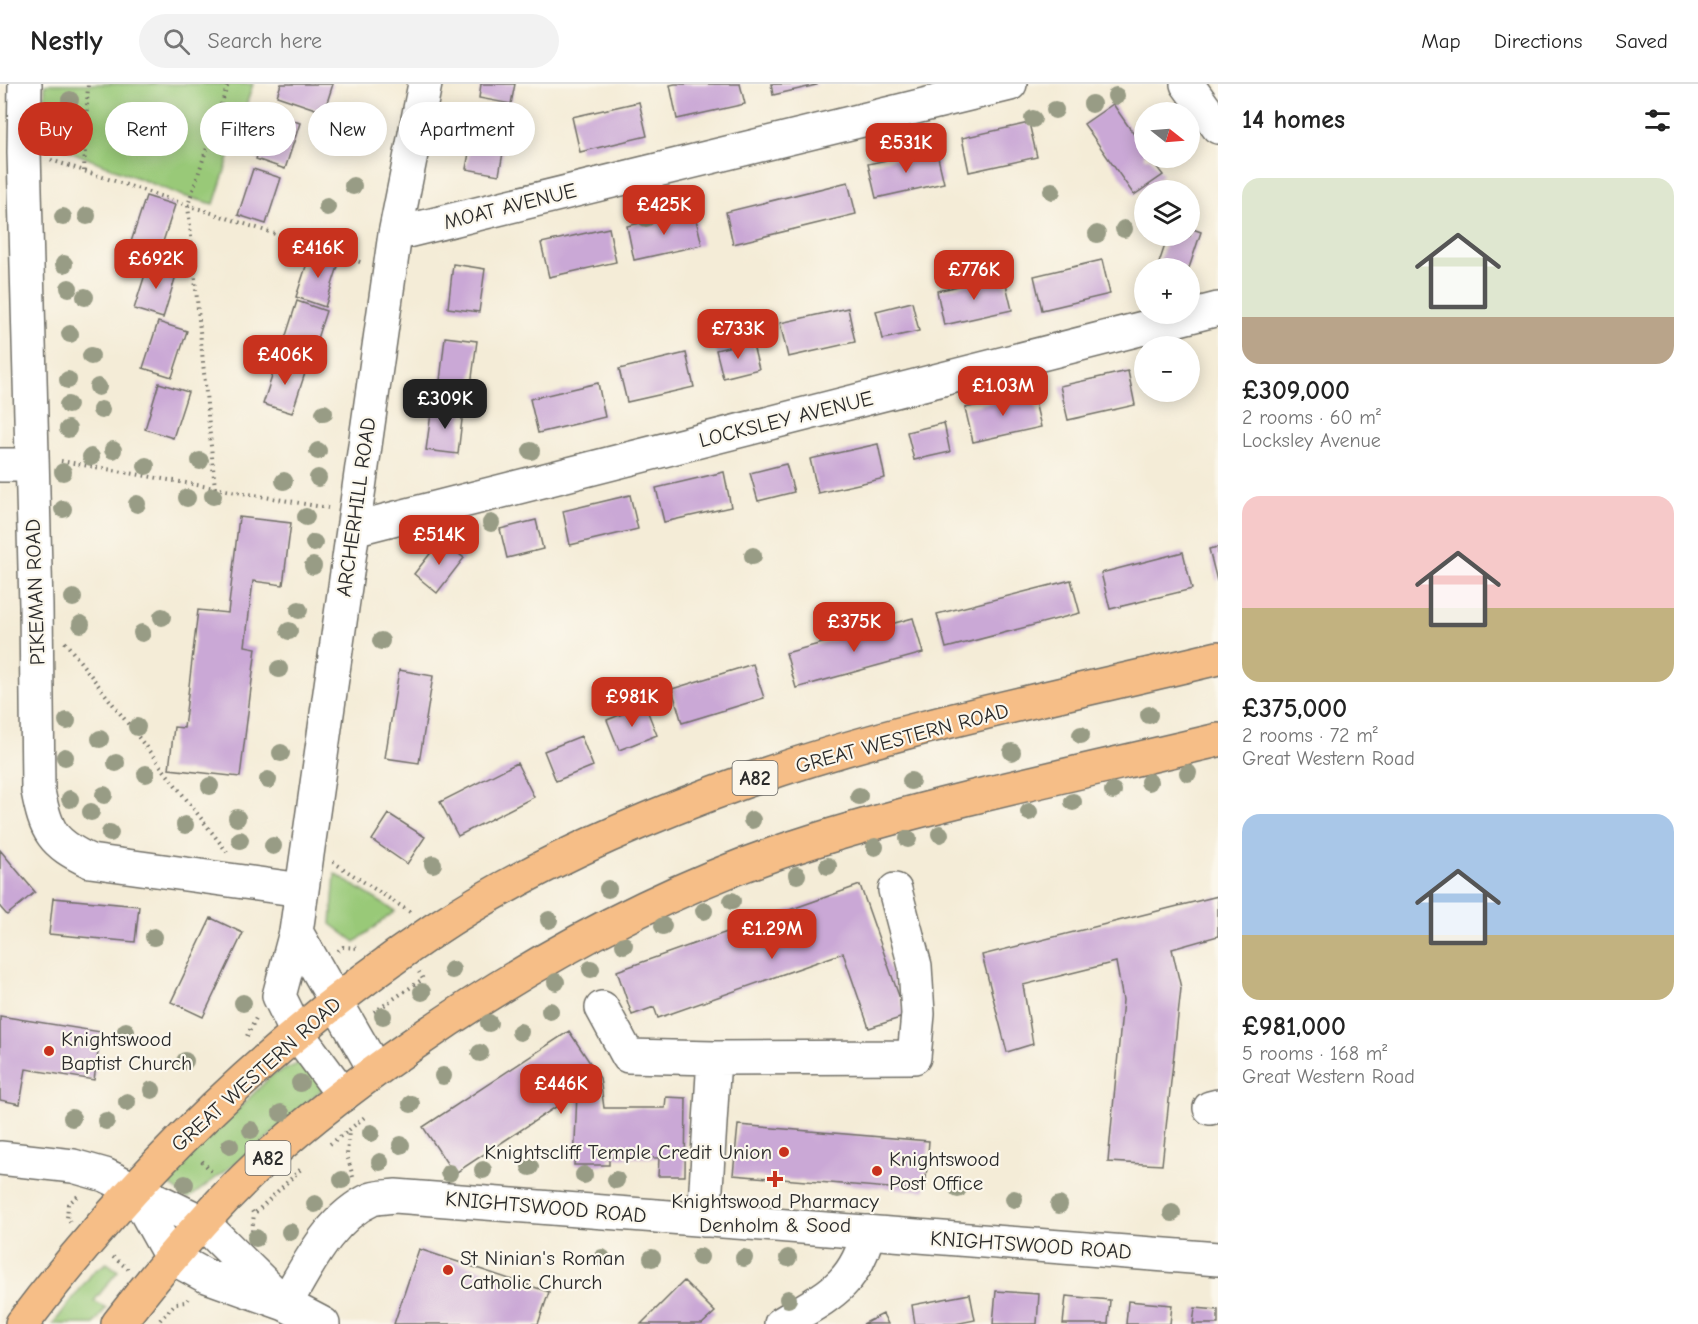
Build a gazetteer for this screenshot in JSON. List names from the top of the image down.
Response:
{
  "streets": {
    "main road": ["GREAT WESTERN ROAD", "A82"],
    "street": [
      "MOAT AVENUE",
      "LOCKSLEY AVENUE",
      "ARCHERHILL ROAD",
      "PIKEMAN ROAD",
      "KNIGHTSWOOD ROAD"
    ]
  },
  "crossings": [
    ["MOAT AVENUE", "ARCHERHILL ROAD"],
    ["LOCKSLEY AVENUE", "ARCHERHILL ROAD"],
    ["ARCHERHILL ROAD", "PIKEMAN ROAD"],
    ["ARCHERHILL ROAD", "GREAT WESTERN ROAD"],
    ["ARCHERHILL ROAD", "A82"]
  ],
  "places": {
    "other": [
      "Knightswood Baptist Church",
      "Knightscliff Temple Credit Union",
      "Knightswood Post Office",
      "St Ninian's Roman Catholic Church"
    ],
    "health": ["Knightswood Pharmacy Denholm & Sood"]
  },
  "north": "right",
  "page": {
    "header": "Nestly",
    "search": "Search here",
    "nav": ["Map", "Directions", "Saved"],
    "heading": "14 homes",
    "map_buttons": ["+", "−"],
    "chip": [
      "Buy",
      "Rent",
      "Filters",
      "New",
      "Apartment"
    ],
    "price": [
      "£531K",
      "£425K",
      "£416K",
      "£692K",
      "£776K",
      "£733K",
      "£406K",
      "£1.03M",
      "£309K",
      "£514K",
      "£375K",
      "£981K",
      "£1.29M",
      "£446K"
    ],
    "list": [
      {
        "name": "£309,000",
        "note": "2 rooms · 60 m² · Locksley Avenue"
      },
      {
        "name": "£375,000",
        "note": "2 rooms · 72 m² · Great Western Road"
      },
      {
        "name": "£981,000",
        "note": "5 rooms · 168 m² · Great Western Road"
      }
    ]
  }
}
